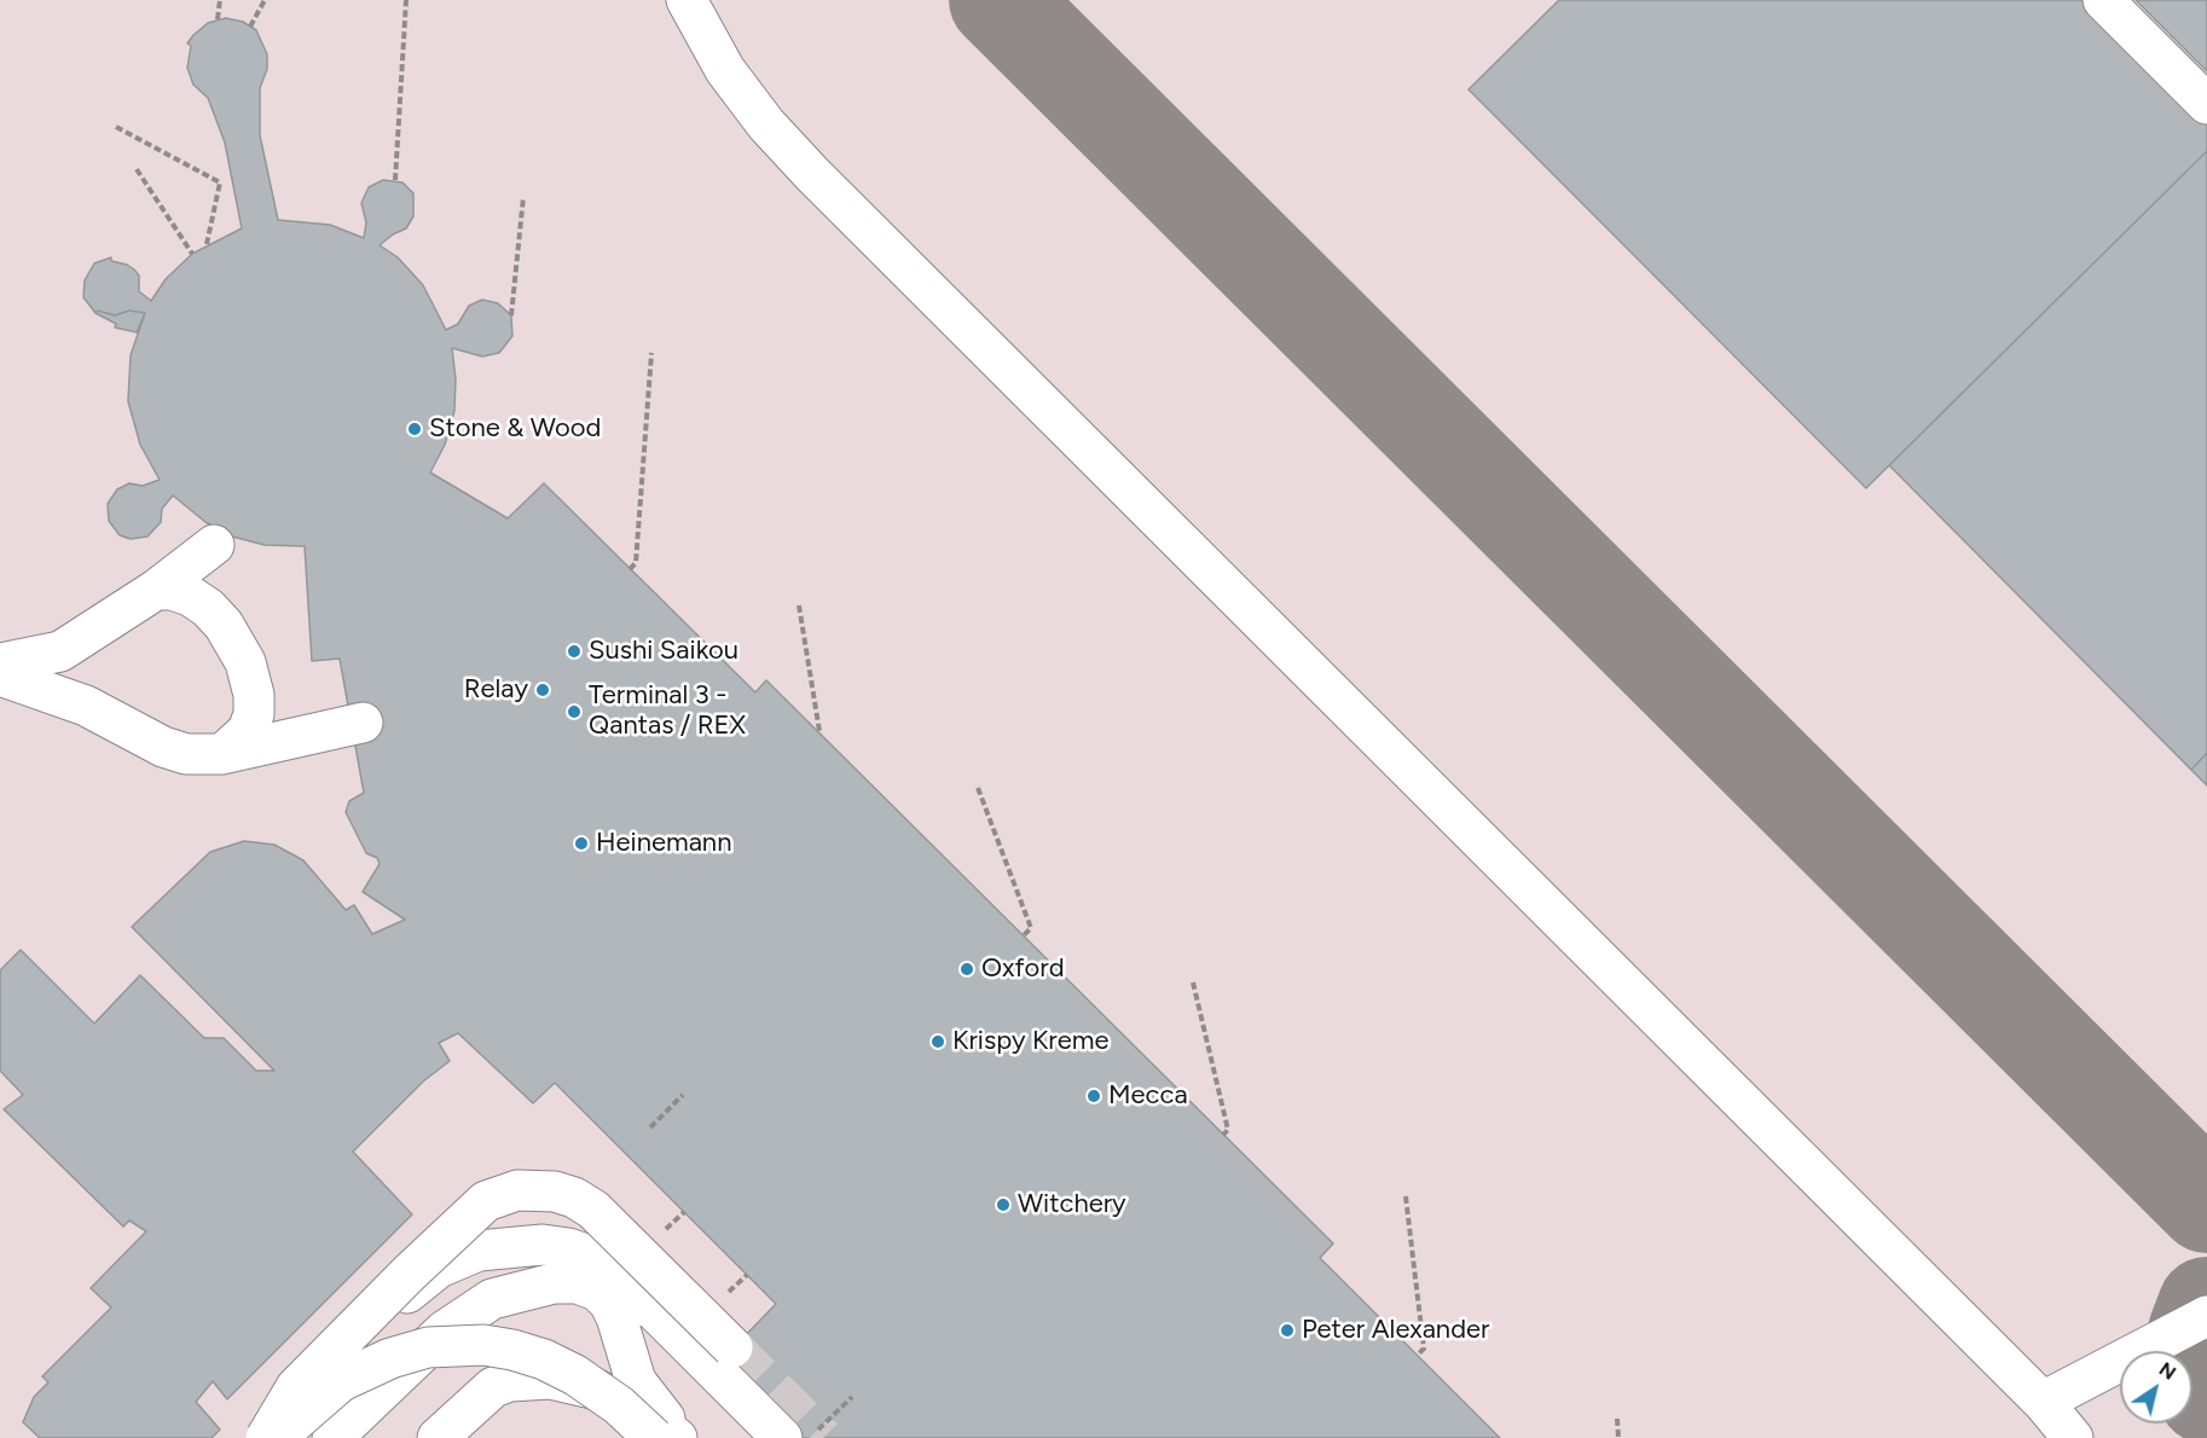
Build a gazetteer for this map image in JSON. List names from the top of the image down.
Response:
{
  "places": [
    "Stone & Wood",
    "Sushi Saikou",
    "Relay",
    "Terminal 3 - Qantas / REX",
    "Heinemann",
    "Oxford",
    "Krispy Kreme",
    "Mecca",
    "Witchery",
    "Peter Alexander"
  ],
  "north": "top right"
}
